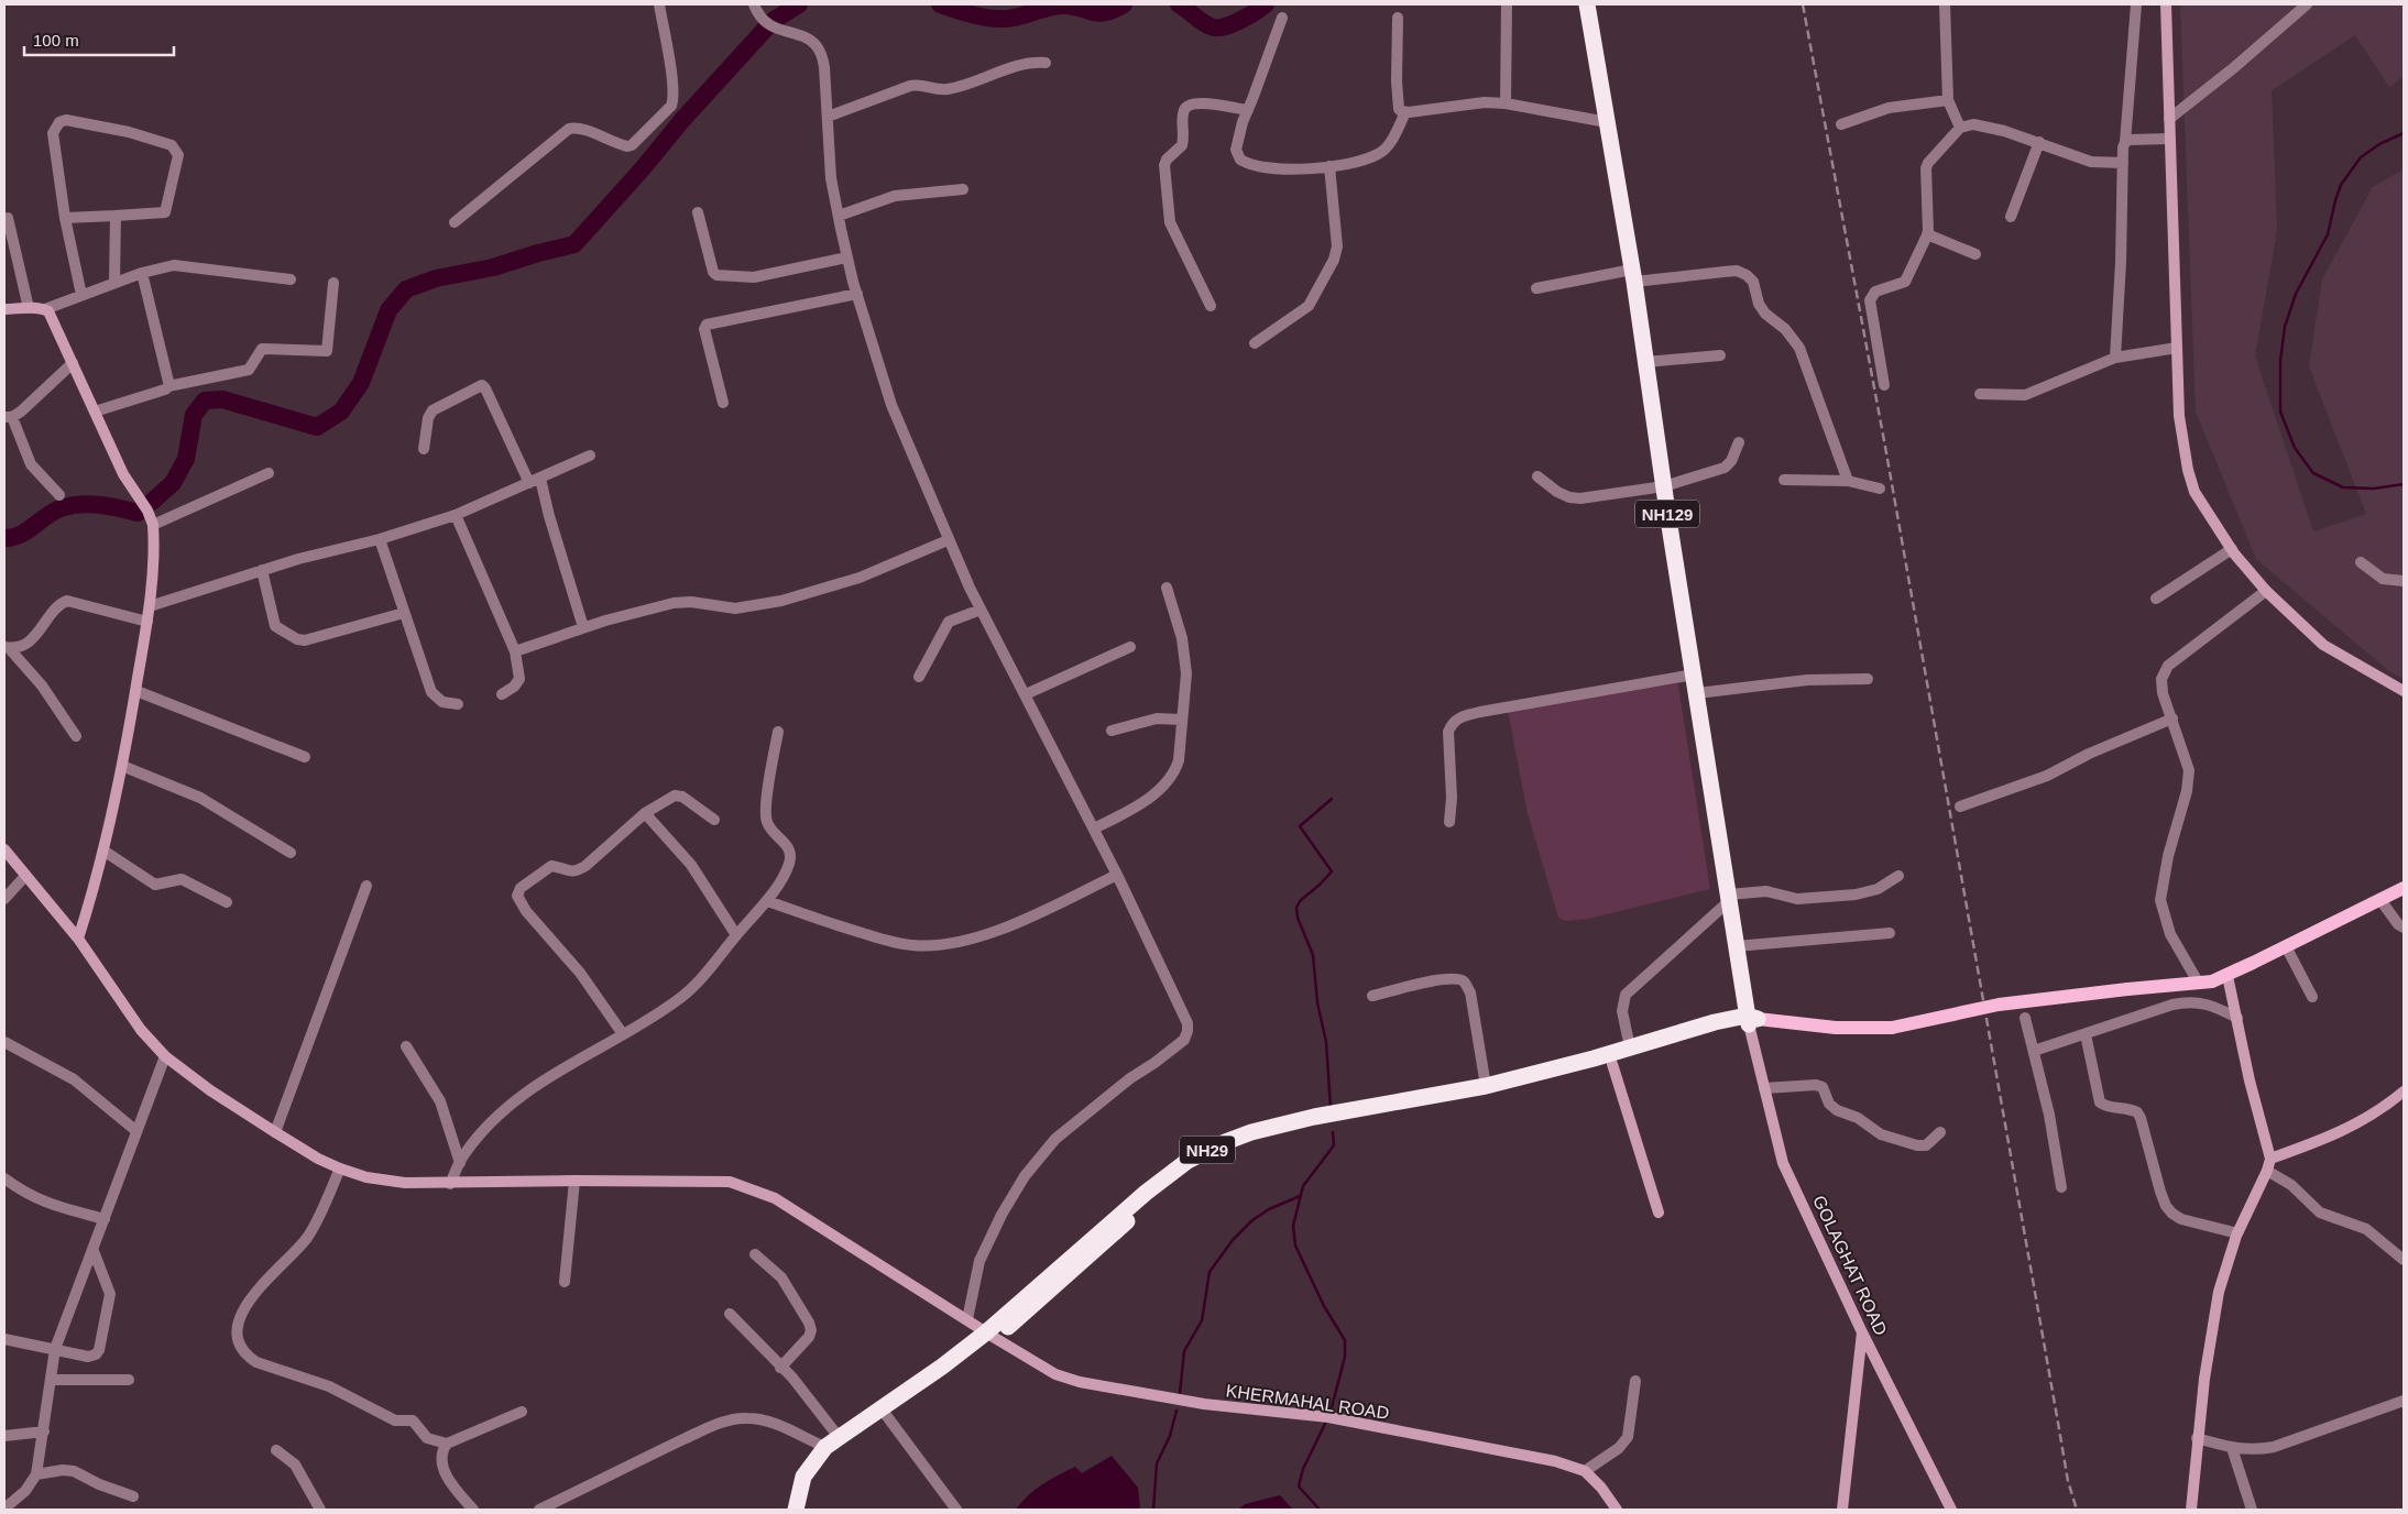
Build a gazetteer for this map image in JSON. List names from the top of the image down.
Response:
{
  "streets": {
    "highway": ["NH129", "NH29"],
    "street": ["GOLAGHAT ROAD", "KHERMAHAL ROAD"]
  },
  "crossings": [
    ["NH129", "NH29"],
    ["NH129", "GOLAGHAT ROAD"],
    ["NH29", "GOLAGHAT ROAD"],
    ["NH29", "KHERMAHAL ROAD"]
  ],
  "scale_bar": "100 m"
}
